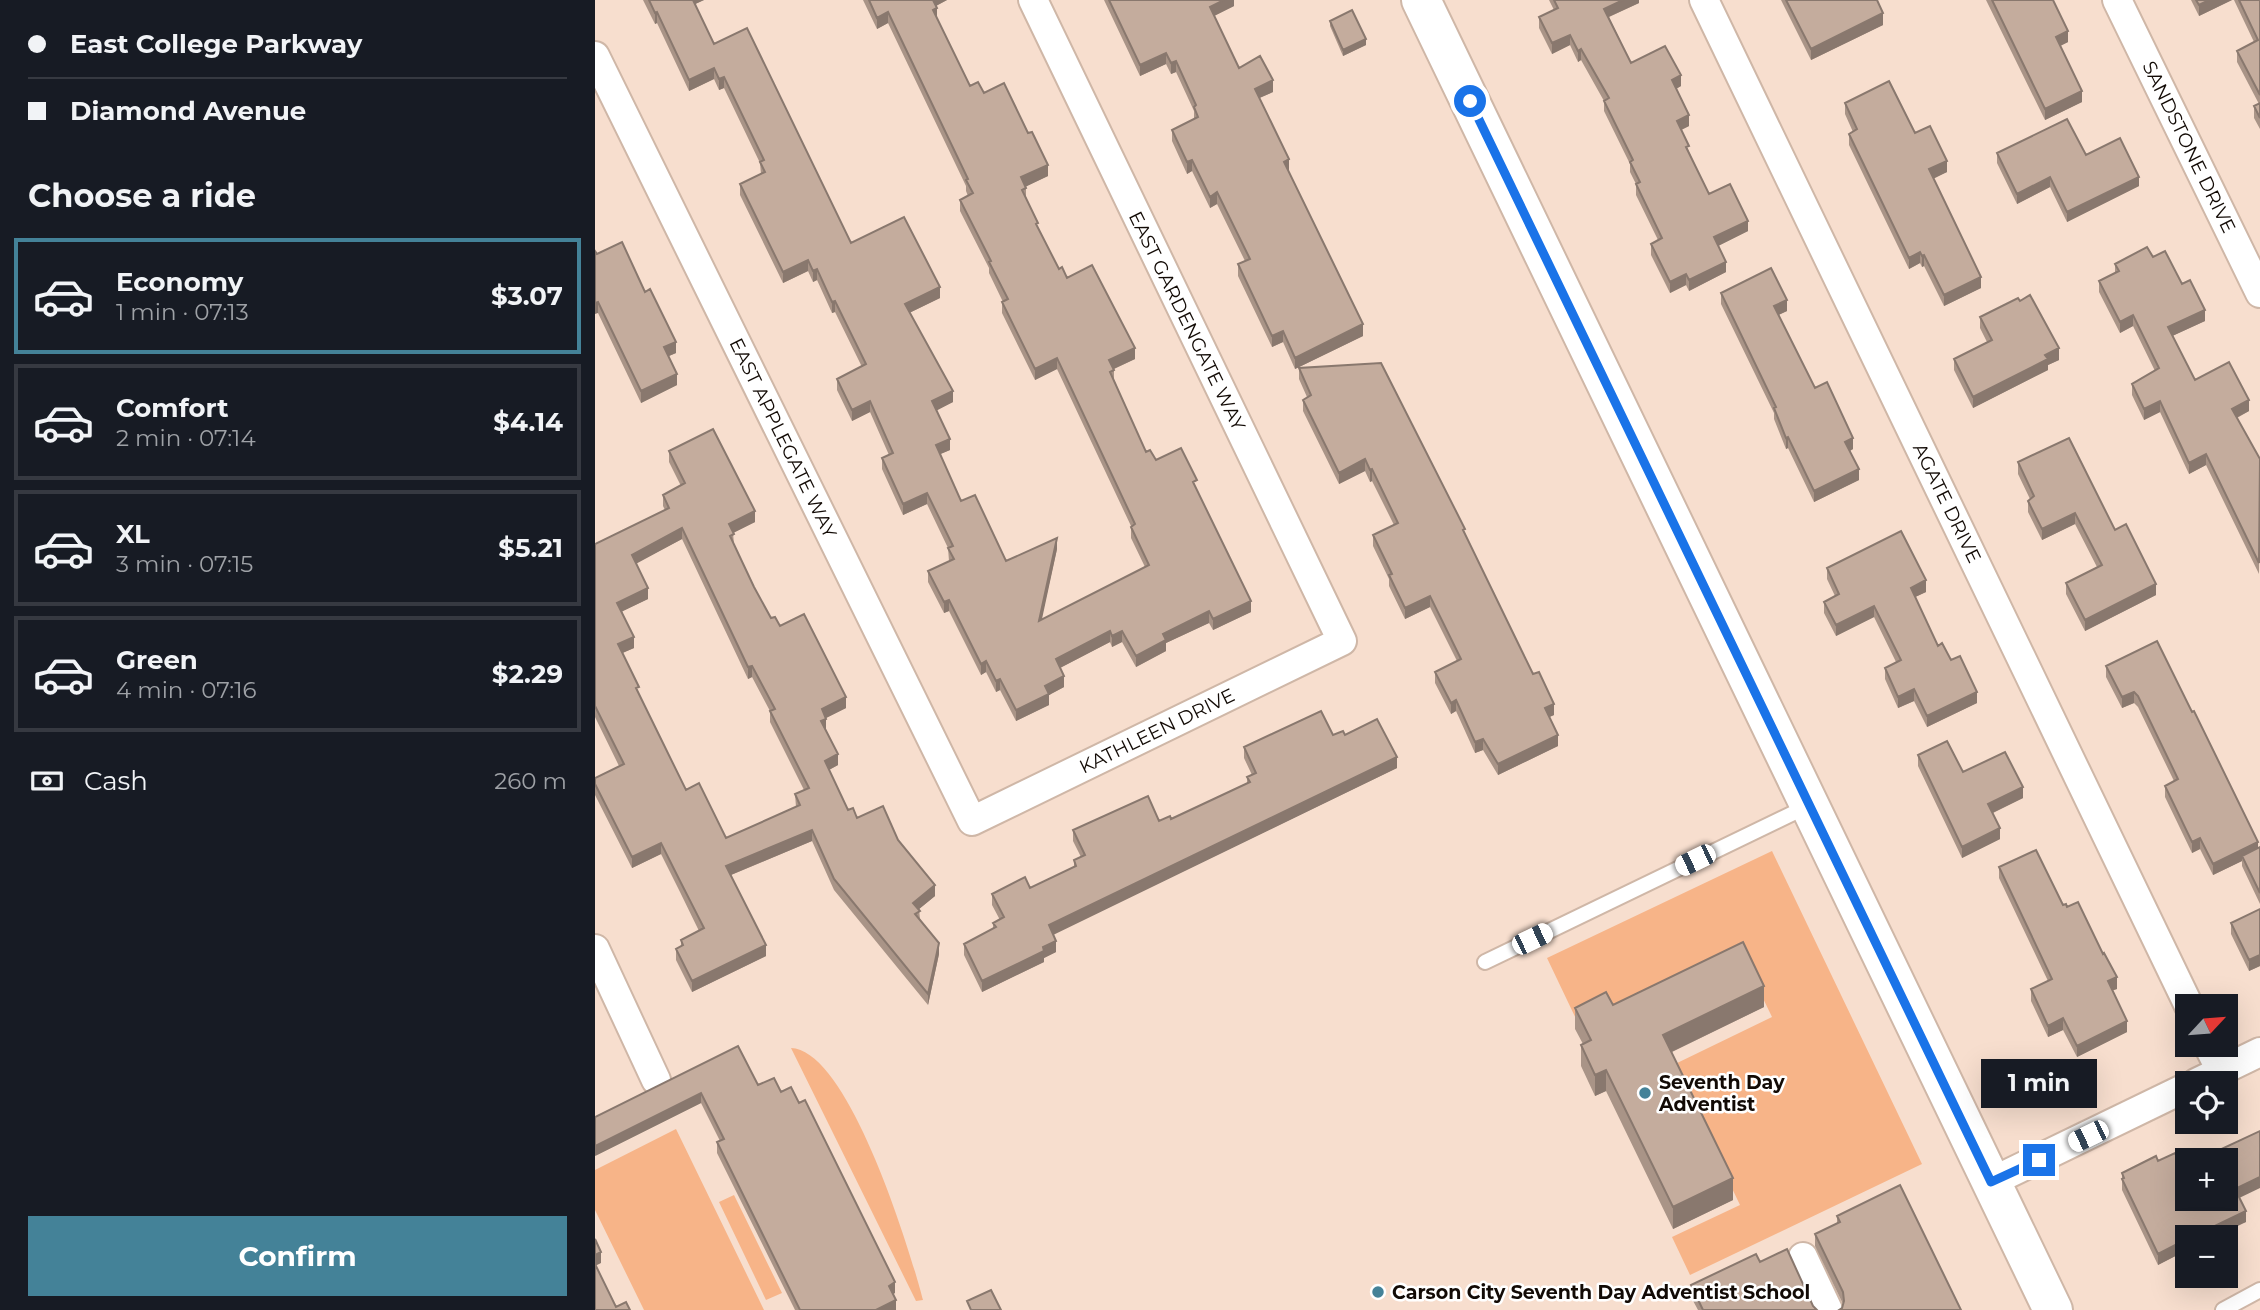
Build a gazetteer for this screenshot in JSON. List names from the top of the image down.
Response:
{
  "streets": {
    "street": [
      "SANDSTONE DRIVE",
      "EAST GARDENGATE WAY",
      "EAST APPLEGATE WAY",
      "AGATE DRIVE",
      "KATHLEEN DRIVE"
    ]
  },
  "crossings": [
    ["EAST GARDENGATE WAY", "KATHLEEN DRIVE"],
    ["EAST APPLEGATE WAY", "KATHLEEN DRIVE"]
  ],
  "places": ["Seventh Day Adventist", "Carson City Seventh Day Adventist School"],
  "north": "top right",
  "page": {
    "banner": ["East College Parkway", "Diamond Avenue"],
    "heading": "Choose a ride",
    "list": [
      {
        "name": "Economy",
        "note": "1 min · 07:13",
        "value": "$3.07"
      },
      {
        "name": "Comfort",
        "note": "2 min · 07:14",
        "value": "$4.14"
      },
      {
        "name": "XL",
        "note": "3 min · 07:15",
        "value": "$5.21"
      },
      {
        "name": "Green",
        "note": "4 min · 07:16",
        "value": "$2.29"
      }
    ],
    "pay": ["Cash", "260 m"],
    "map_buttons": ["+", "−"],
    "bubble": "1 min",
    "buttons": "Confirm"
  }
}
